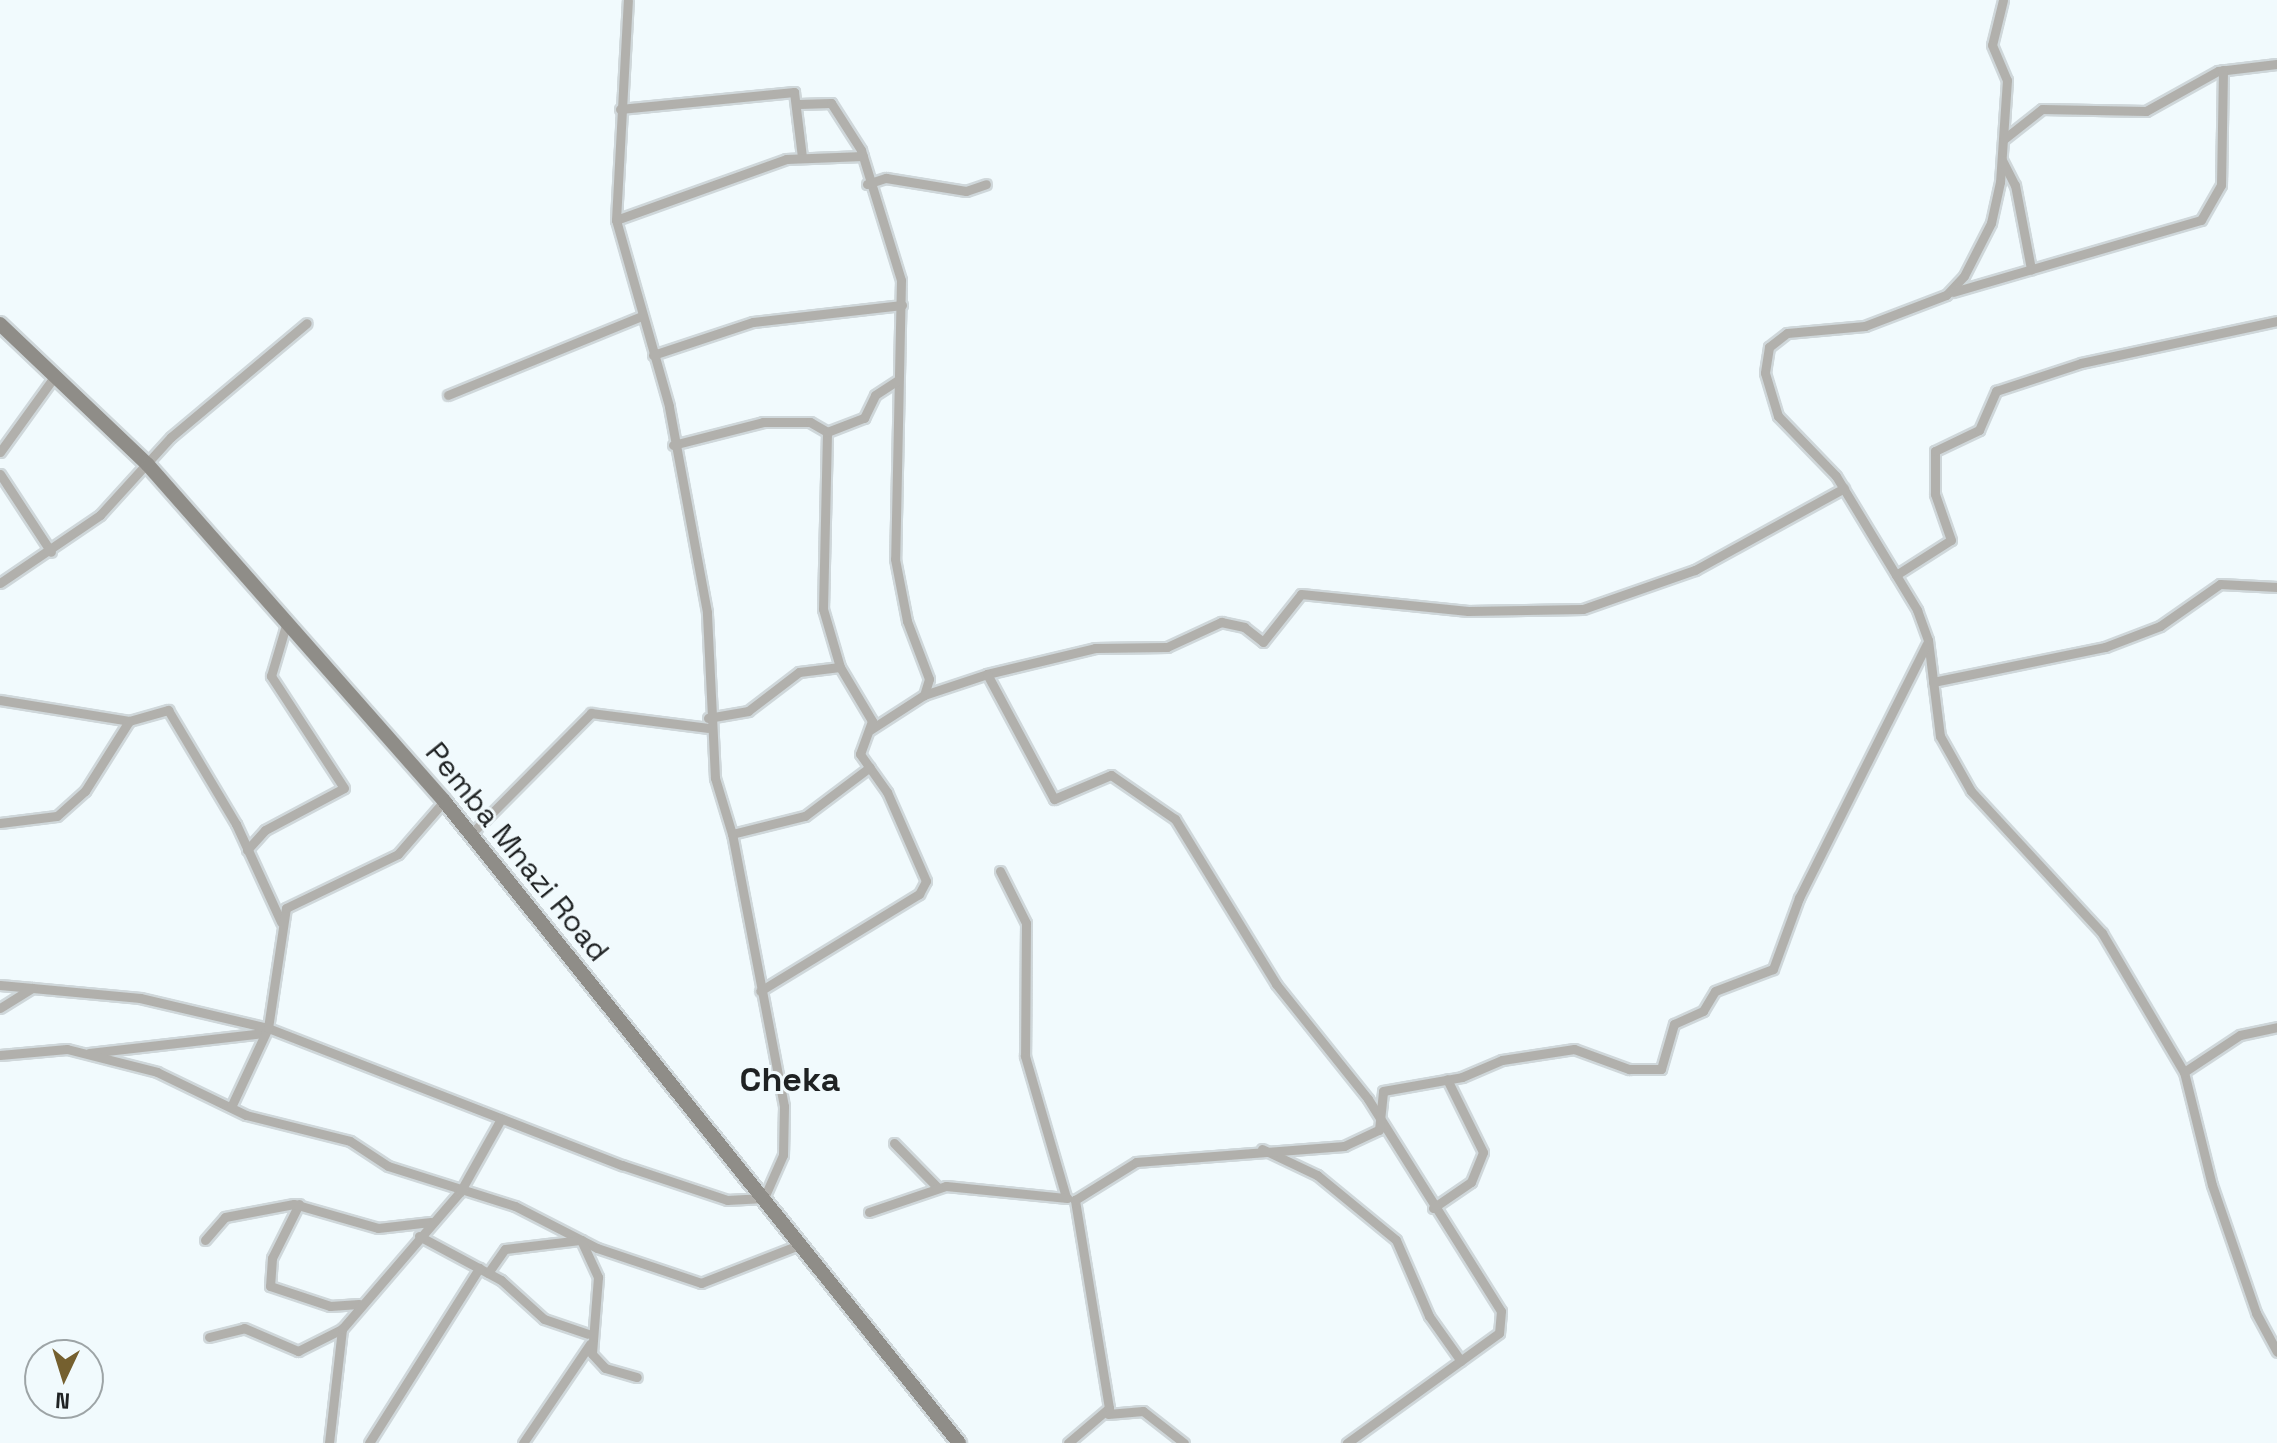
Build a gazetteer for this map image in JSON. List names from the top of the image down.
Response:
{
  "streets": {
    "main road": ["Pemba Mnazi Road"]
  },
  "districts": ["Cheka"],
  "north": "bottom"
}
